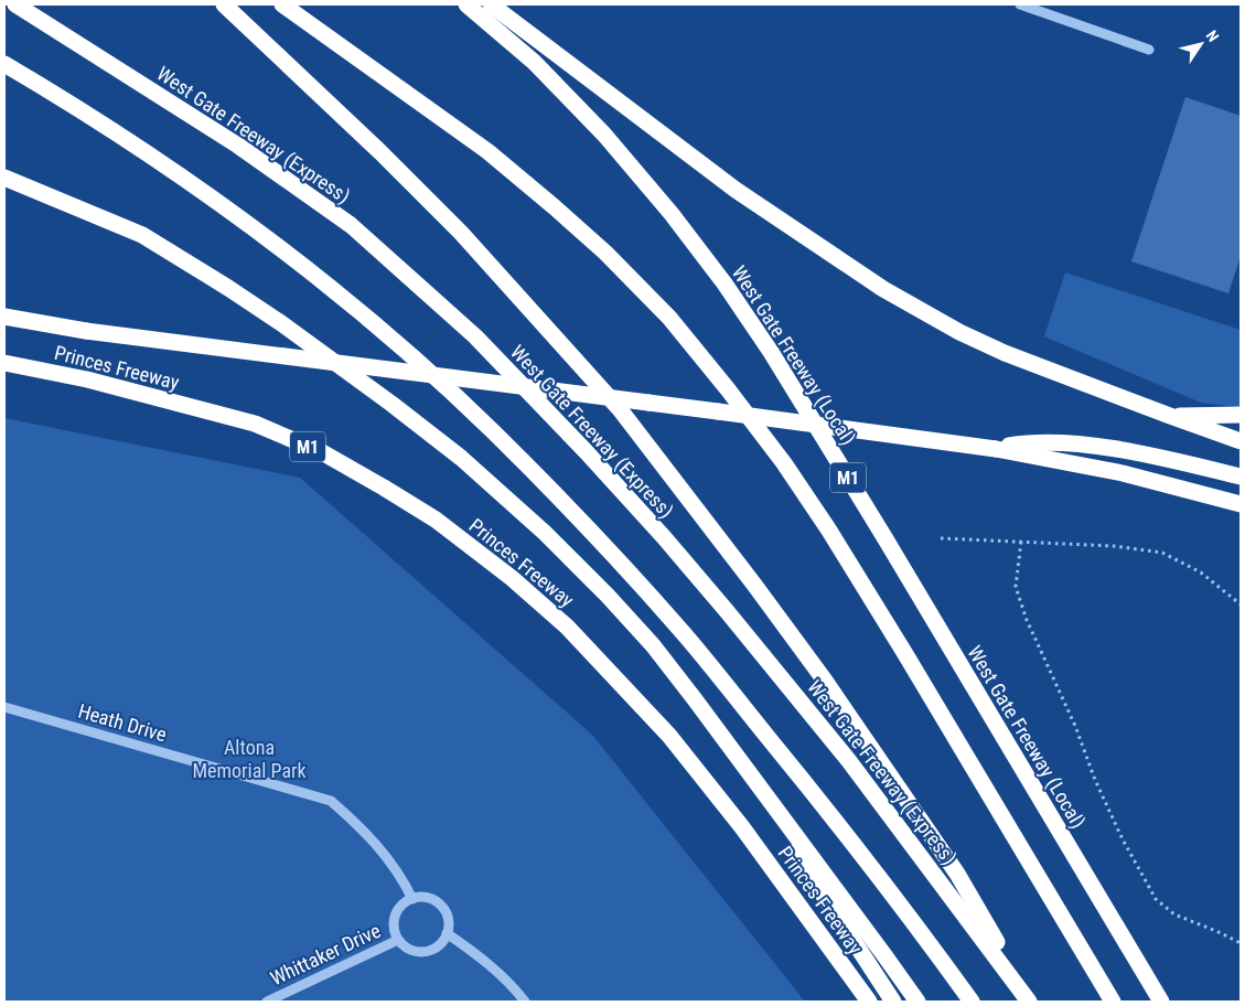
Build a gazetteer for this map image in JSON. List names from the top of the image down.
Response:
{
  "streets": {
    "highway": [
      "West Gate Freeway (Express)",
      "West Gate Freeway (Local)",
      "Princes Freeway",
      "M1"
    ],
    "lane": ["Heath Drive", "Whittaker Drive"]
  },
  "crossings": [
    ["Heath Drive", "Whittaker Drive"]
  ],
  "parks": ["Altona Memorial Park"],
  "north": "top right"
}
